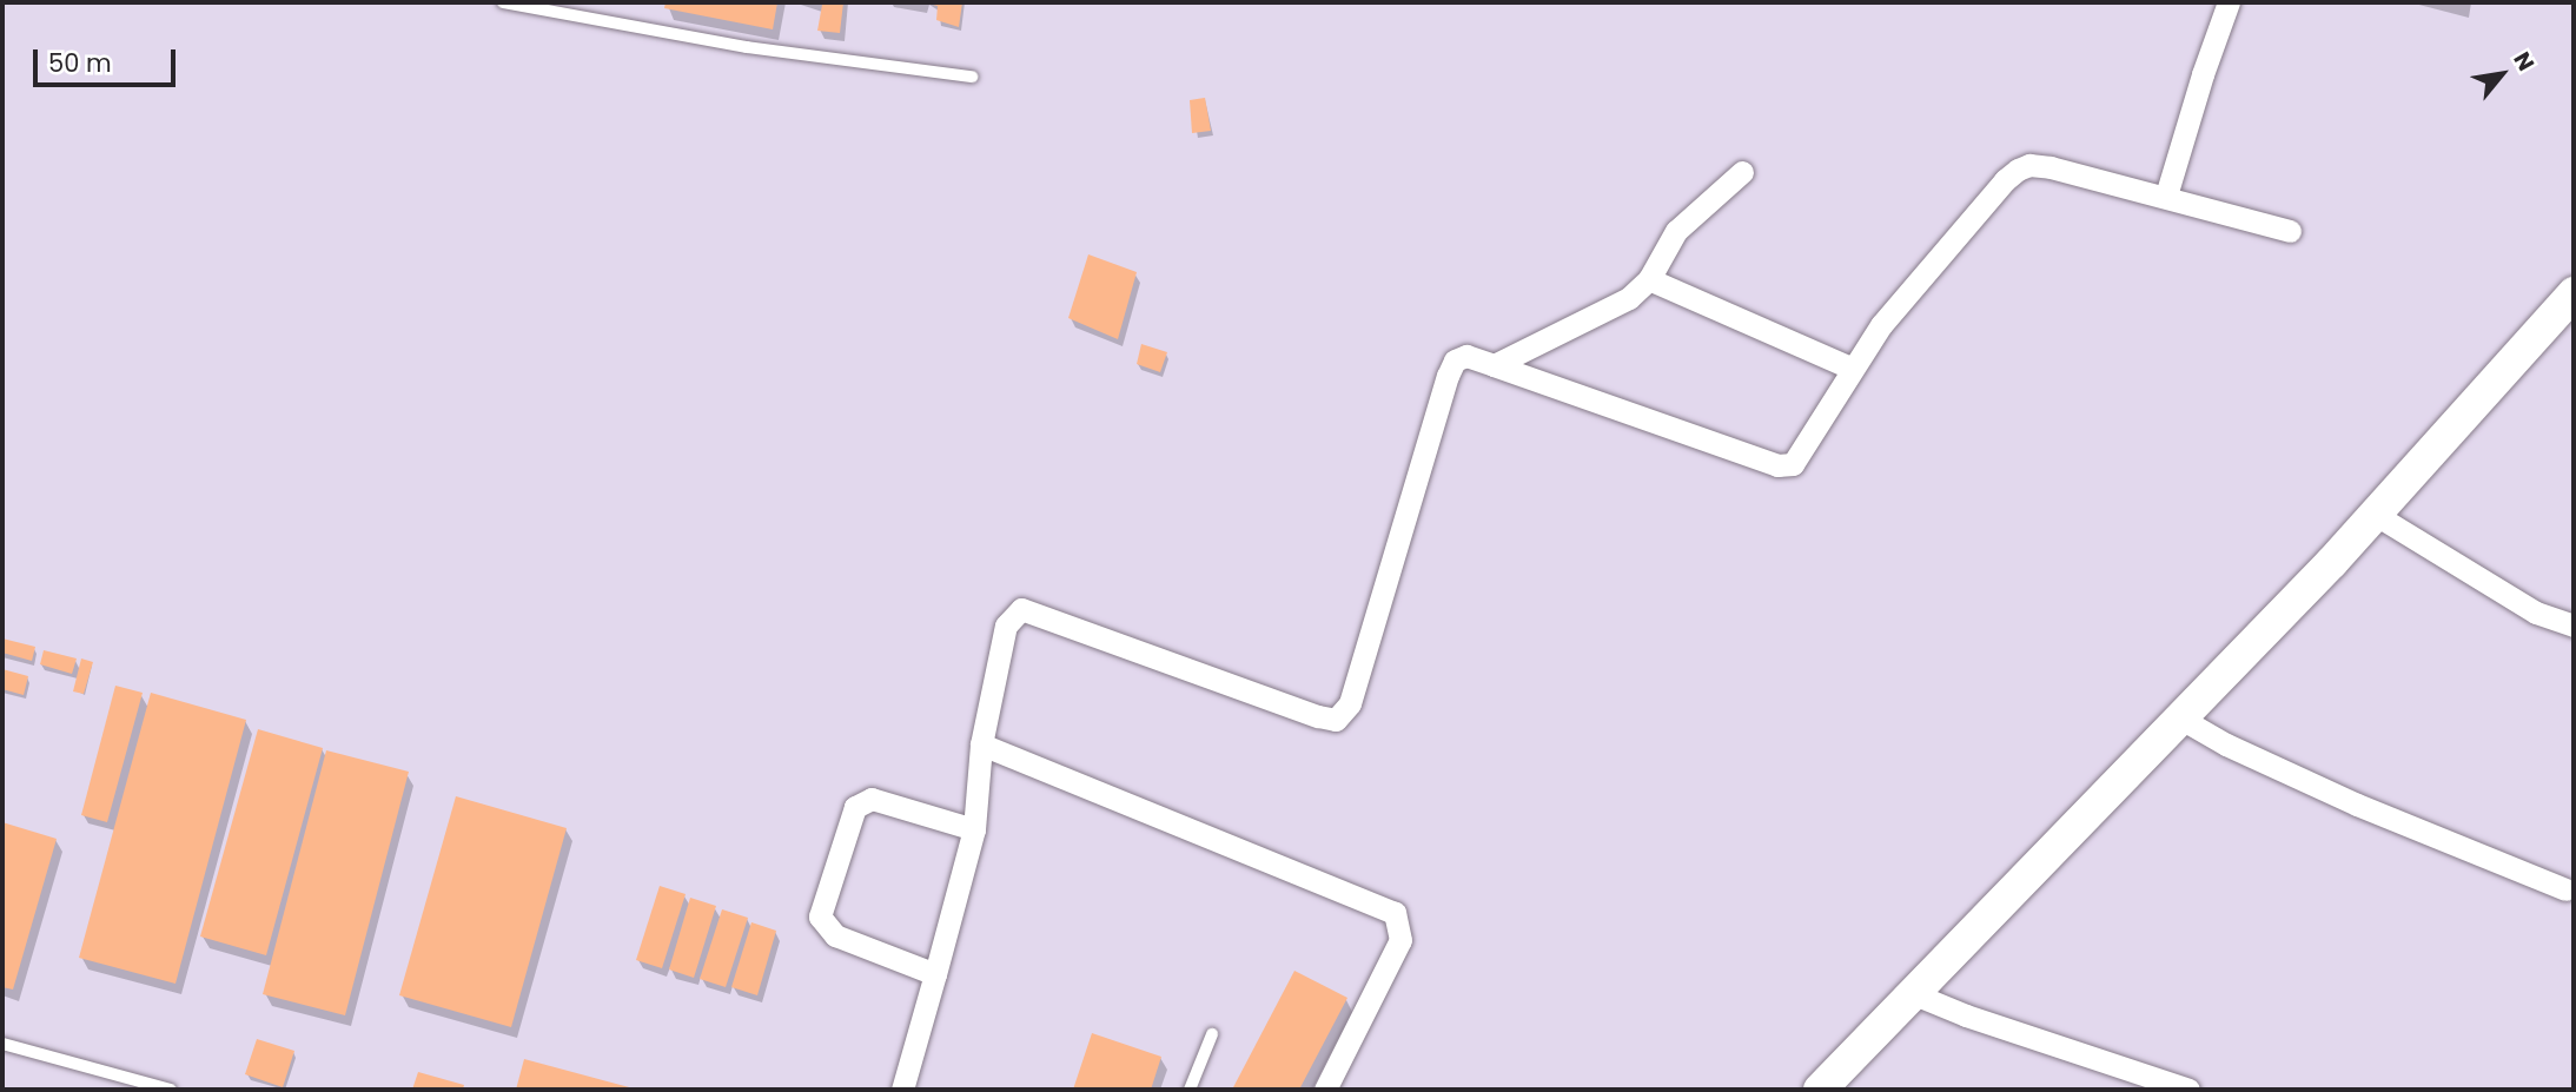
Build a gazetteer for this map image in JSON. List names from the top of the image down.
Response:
{
  "scale_bar": "50 m",
  "north": "top right"
}
